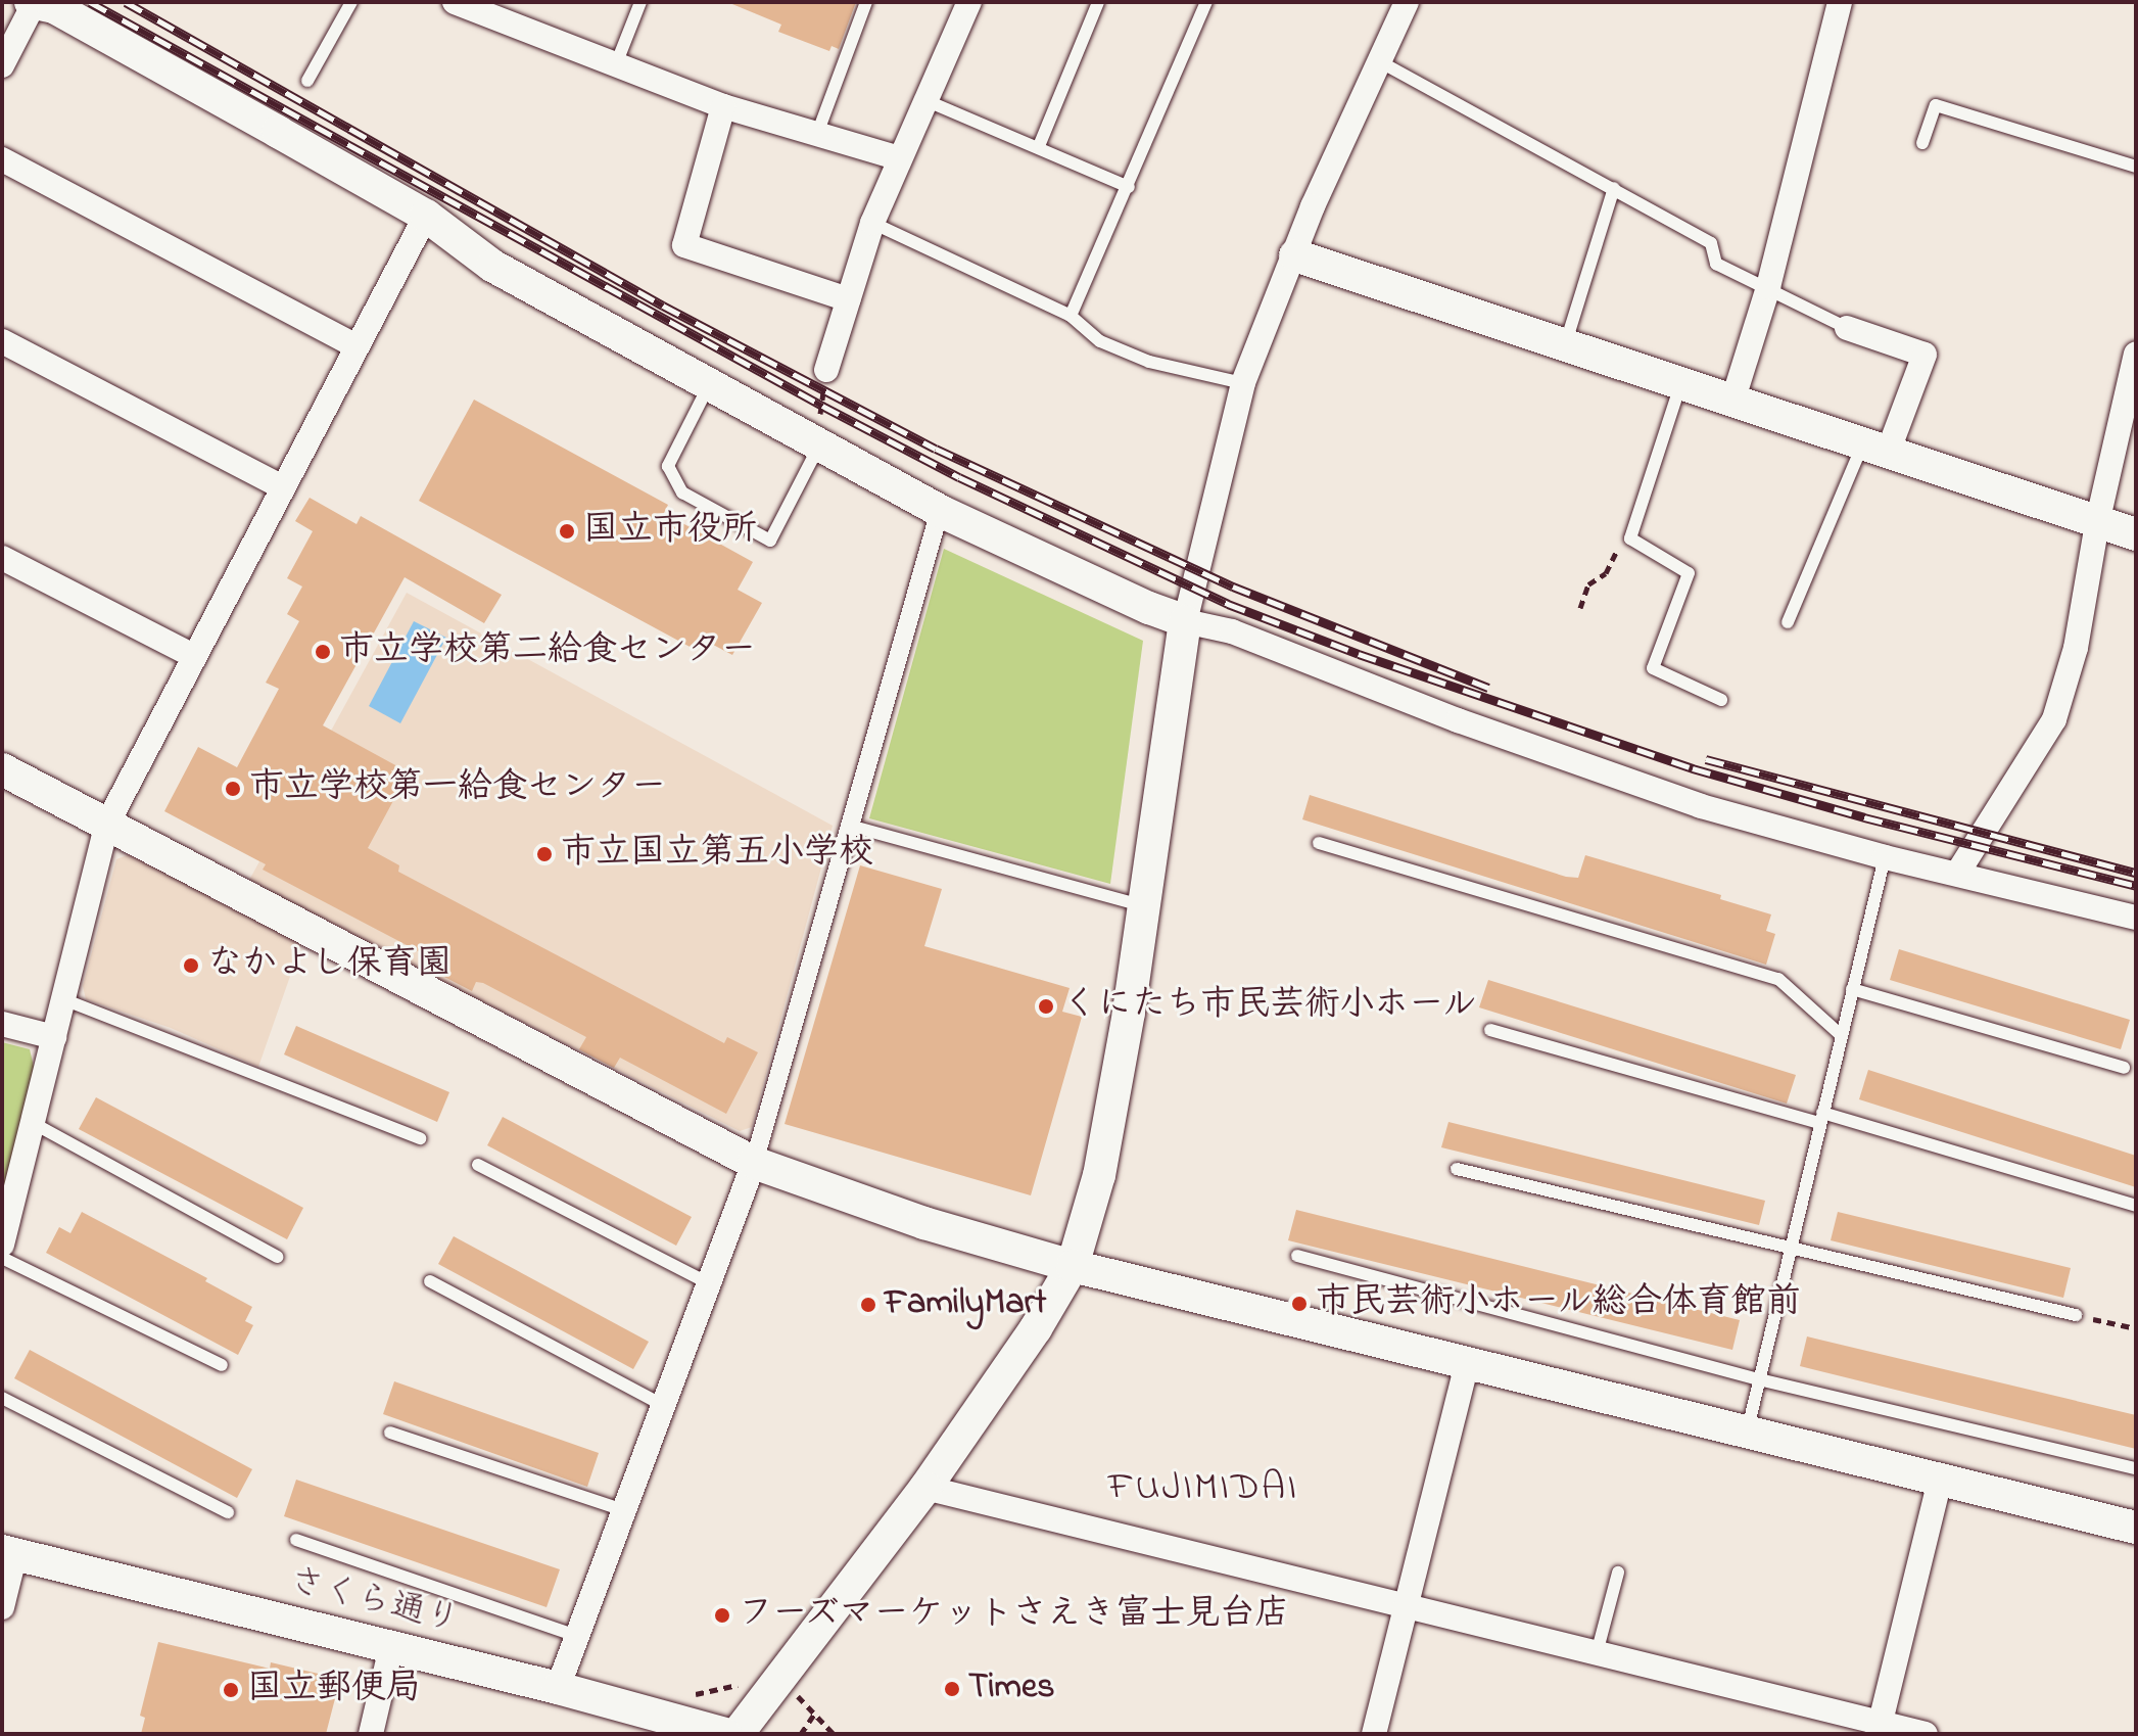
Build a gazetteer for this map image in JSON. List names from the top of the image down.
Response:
{
  "streets": {
    "street": ["さくら通り"]
  },
  "districts": ["FUJIMIDAI"],
  "places": [
    "国立市役所",
    "市立学校第二給食センター",
    "市立学校第一給食センター",
    "市立国立第五小学校",
    "なかよし保育園",
    "くにたち市民芸術小ホール",
    "市民芸術小ホール総合体育館前",
    "FamilyMart",
    "フーズマーケットさえき富士見台店",
    "Times",
    "国立郵便局"
  ]
}
